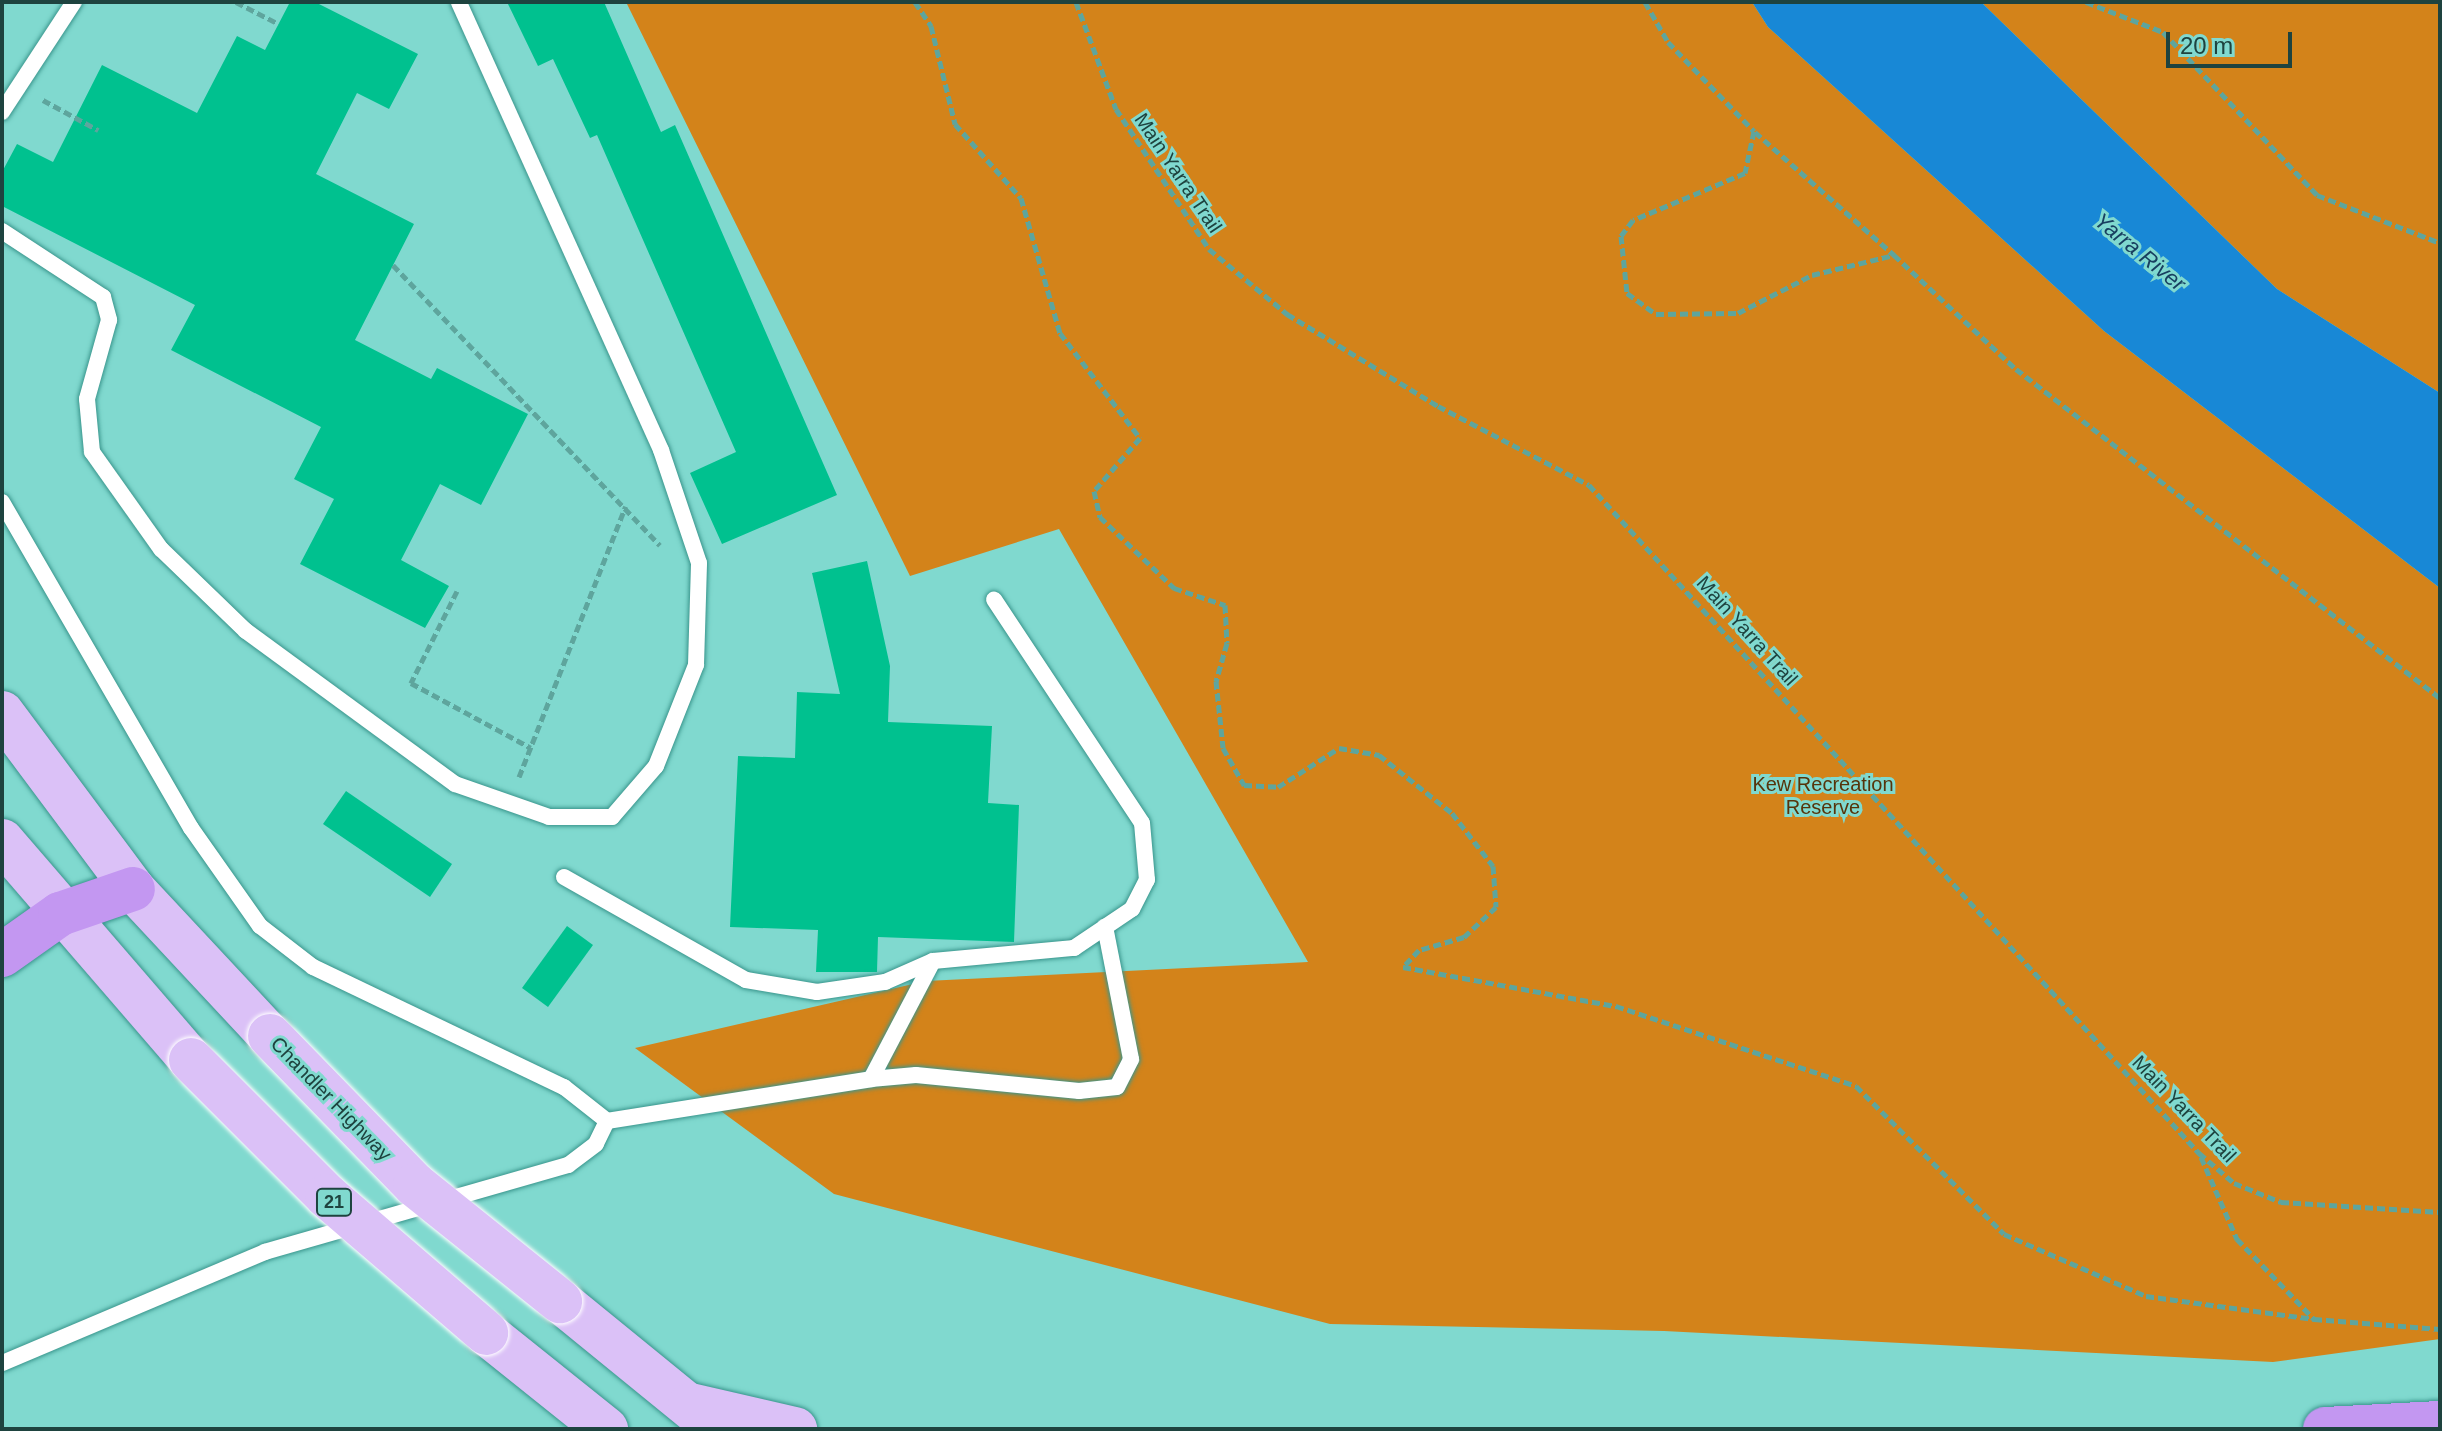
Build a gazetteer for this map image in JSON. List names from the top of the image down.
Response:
{
  "streets": {
    "main road": ["Chandler Highway", "21"],
    "path": ["Main Yarra Trail"]
  },
  "water": ["Yarra River"],
  "parks": ["Kew Recreation Reserve"],
  "scale_bar": "20 m"
}
